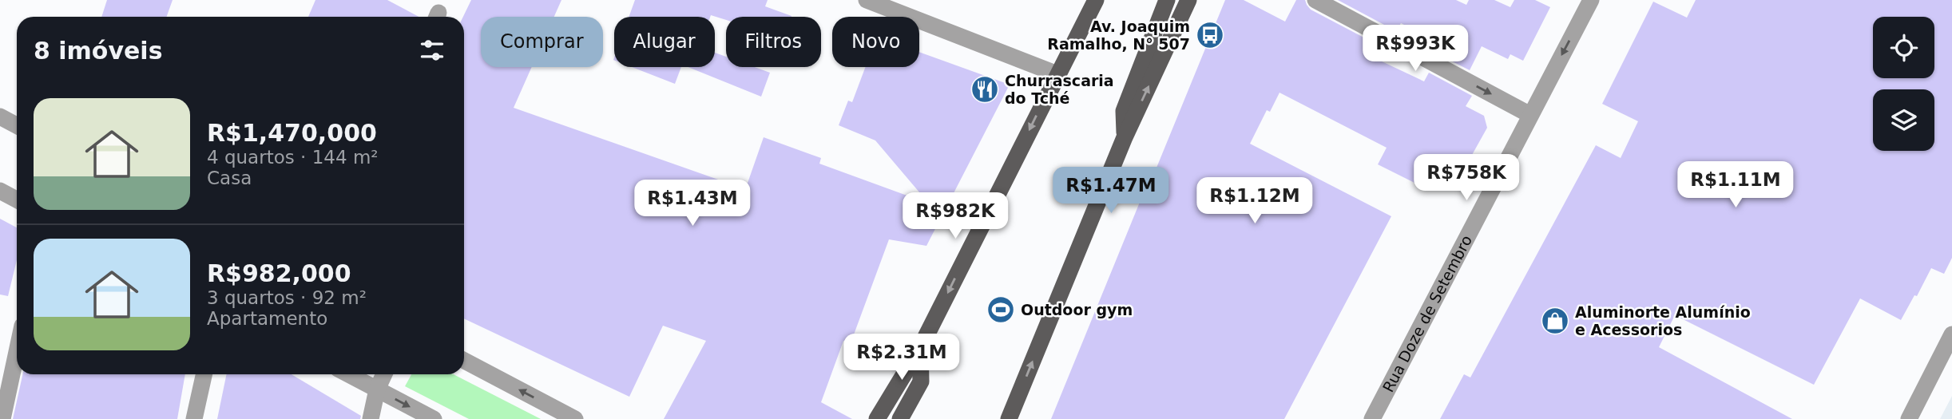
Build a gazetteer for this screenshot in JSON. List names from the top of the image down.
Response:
{
  "streets": {
    "street": ["Rua Doze de Setembro"]
  },
  "places": {
    "bus stop": ["Av. Joaquim Ramalho, N° 507"],
    "restaurant": ["Churrascaria do Tché"],
    "sports": ["Outdoor gym"],
    "shop": ["Aluminorte Alumínio e Acessorios"]
  },
  "page": {
    "chip": [
      "Comprar",
      "Alugar",
      "Filtros",
      "Novo"
    ],
    "heading": "8 imóveis",
    "price": [
      "R$993K",
      "R$758K",
      "R$1.11M",
      "R$1.47M",
      "R$1.12M",
      "R$1.43M",
      "R$982K",
      "R$2.31M"
    ],
    "list": [
      {
        "name": "R$1,470,000",
        "note": "4 quartos · 144 m² · Casa"
      },
      {
        "name": "R$982,000",
        "note": "3 quartos · 92 m² · Apartamento"
      }
    ]
  }
}
